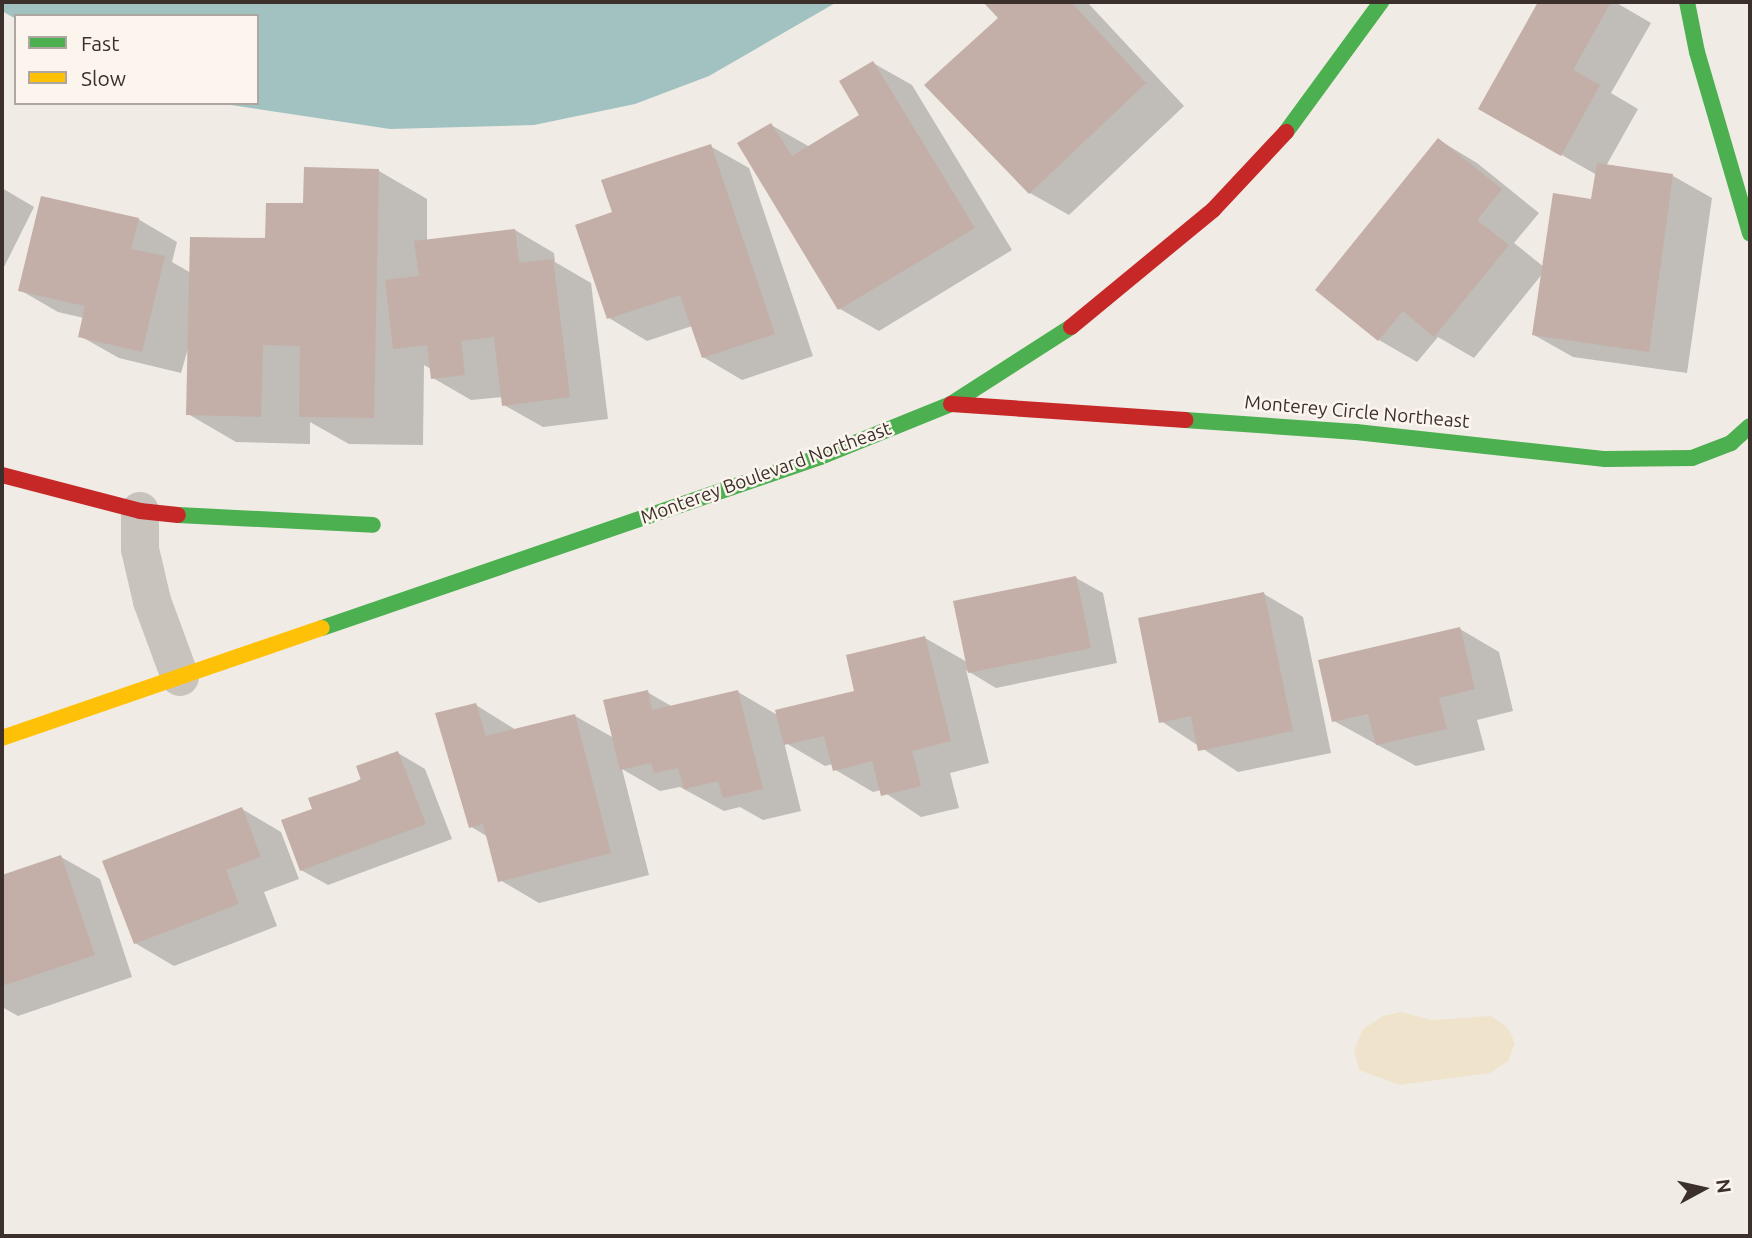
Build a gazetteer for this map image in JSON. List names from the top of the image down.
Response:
{
  "streets": {
    "street": ["Monterey Circle Northeast", "Monterey Boulevard Northeast"]
  },
  "crossings": [
    ["Monterey Circle Northeast", "Monterey Boulevard Northeast"]
  ],
  "legend": ["Fast", "Slow"],
  "north": "right"
}
